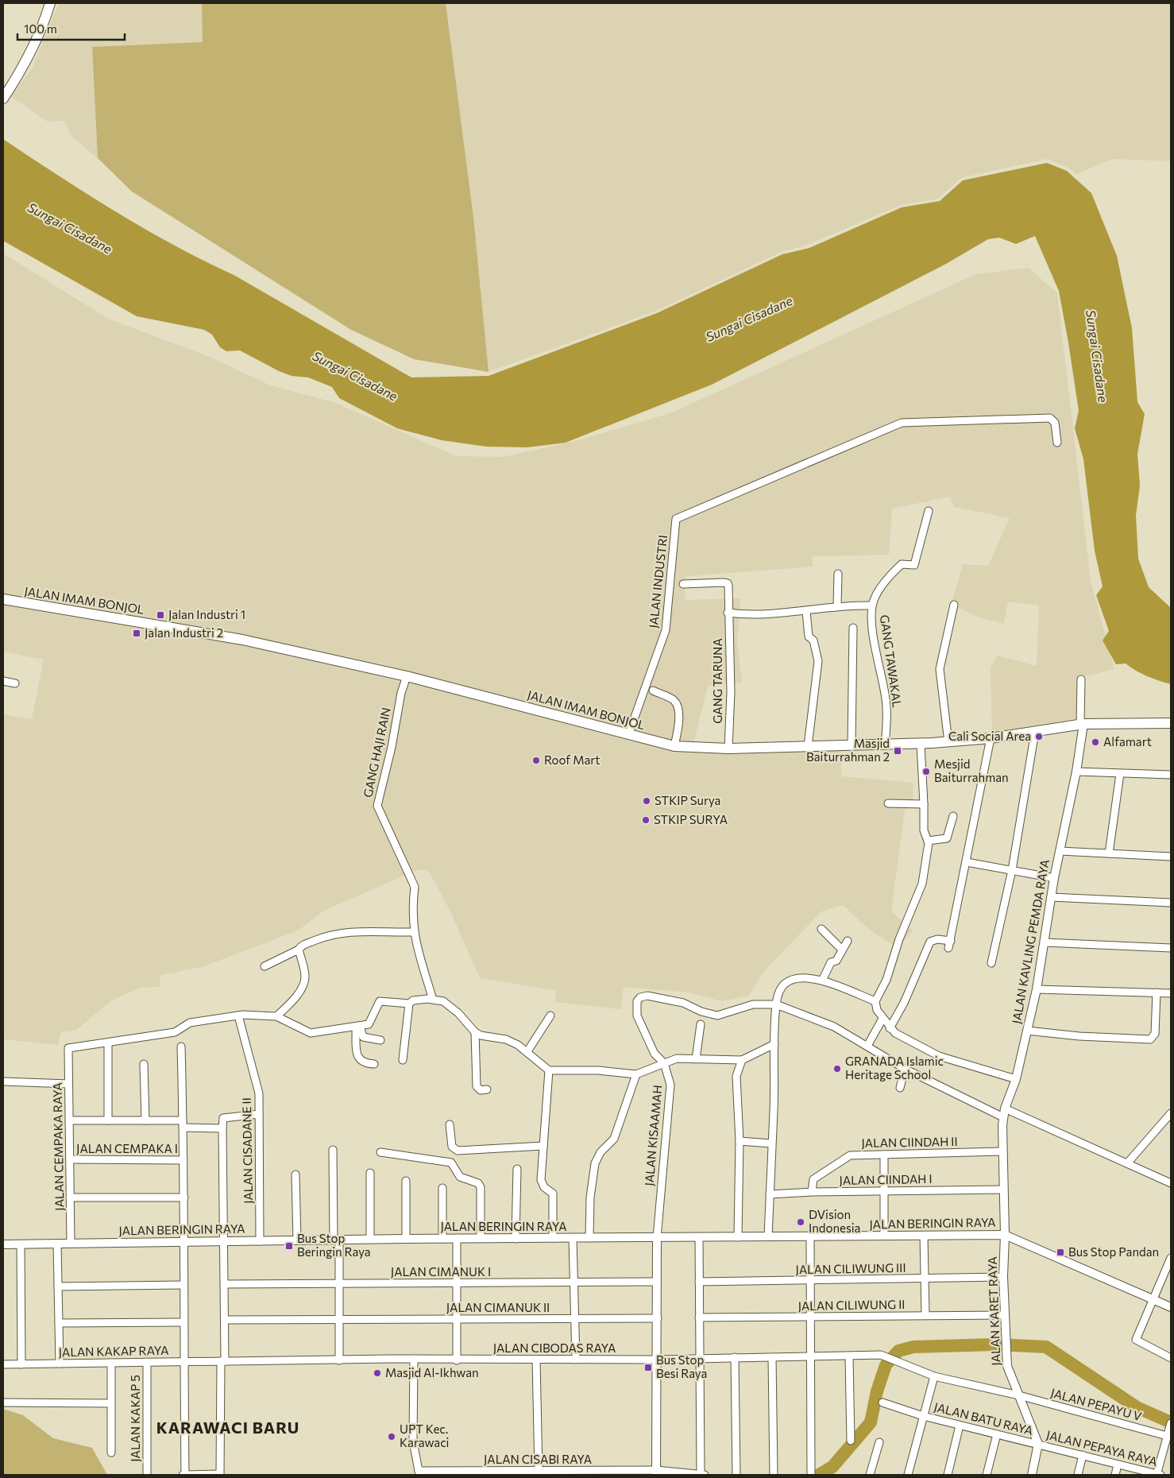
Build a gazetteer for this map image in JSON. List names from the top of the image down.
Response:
{
  "streets": {
    "main road": ["JALAN IMAM BONJOL"],
    "street": [
      "JALAN INDUSTRI",
      "GANG TAWAKAL",
      "GANG TARUNA",
      "GANG HAJI RAIN",
      "JALAN KAVLING PEMDA RAYA",
      "JALAN KISAAMAH",
      "JALAN CIINDAH II",
      "JALAN CEMPAKA RAYA",
      "JALAN CEMPAKA I",
      "JALAN CISADANE II",
      "JALAN CIINDAH I",
      "JALAN BERINGIN RAYA",
      "JALAN CILIWUNG III",
      "JALAN CIMANUK I",
      "JALAN CILIWUNG II",
      "JALAN CIMANUK II",
      "JALAN KARET RAYA",
      "JALAN CIBODAS RAYA",
      "JALAN KAKAP RAYA",
      "JALAN PEPAYU V",
      "JALAN KAKAP 5",
      "JALAN BATU RAYA",
      "JALAN PEPAYA RAYA",
      "JALAN CISABI RAYA"
    ]
  },
  "crossings": [
    ["JALAN INDUSTRI", "JALAN IMAM BONJOL"],
    ["JALAN IMAM BONJOL", "GANG TAWAKAL"],
    ["JALAN IMAM BONJOL", "GANG TARUNA"],
    ["JALAN IMAM BONJOL", "GANG HAJI RAIN"],
    ["JALAN IMAM BONJOL", "JALAN KAVLING PEMDA RAYA"],
    ["JALAN KAVLING PEMDA RAYA", "JALAN CIINDAH II"],
    ["JALAN KAVLING PEMDA RAYA", "JALAN CIINDAH I"],
    ["JALAN KAVLING PEMDA RAYA", "JALAN BERINGIN RAYA"],
    ["JALAN KAVLING PEMDA RAYA", "JALAN KARET RAYA"],
    ["JALAN KISAAMAH", "JALAN BERINGIN RAYA"],
    ["JALAN CIINDAH II", "JALAN CIINDAH I"],
    ["JALAN CEMPAKA RAYA", "JALAN CEMPAKA I"],
    ["JALAN CEMPAKA RAYA", "JALAN BERINGIN RAYA"],
    ["JALAN CISADANE II", "JALAN BERINGIN RAYA"],
    ["JALAN BERINGIN RAYA", "JALAN KARET RAYA"],
    ["JALAN CILIWUNG III", "JALAN KARET RAYA"],
    ["JALAN CILIWUNG II", "JALAN KARET RAYA"],
    ["JALAN KARET RAYA", "JALAN PEPAYU V"],
    ["JALAN KARET RAYA", "JALAN BATU RAYA"],
    ["JALAN KARET RAYA", "JALAN PEPAYA RAYA"],
    ["JALAN CIBODAS RAYA", "JALAN KAKAP RAYA"],
    ["JALAN CIBODAS RAYA", "JALAN PEPAYU V"],
    ["JALAN KAKAP RAYA", "JALAN KAKAP 5"],
    ["JALAN BATU RAYA", "JALAN PEPAYA RAYA"]
  ],
  "districts": ["KARAWACI BARU"],
  "water": ["Sungai Cisadane"],
  "places": {
    "transit": [
      "Jalan Industri 1",
      "Jalan Industri 2",
      "Masjid Baiturrahman 2",
      "Bus Stop Beringin Raya",
      "Bus Stop Pandan",
      "Bus Stop Besi Raya"
    ],
    "other": [
      "Cali Social Area",
      "Alfamart",
      "Roof Mart",
      "Mesjid Baiturrahman",
      "STKIP Surya",
      "STKIP SURYA",
      "GRANADA Islamic Heritage School",
      "DVision Indonesia",
      "Masjid Al-Ikhwan",
      "UPT Kec. Karawaci"
    ]
  },
  "scale_bar": "100 m"
}
